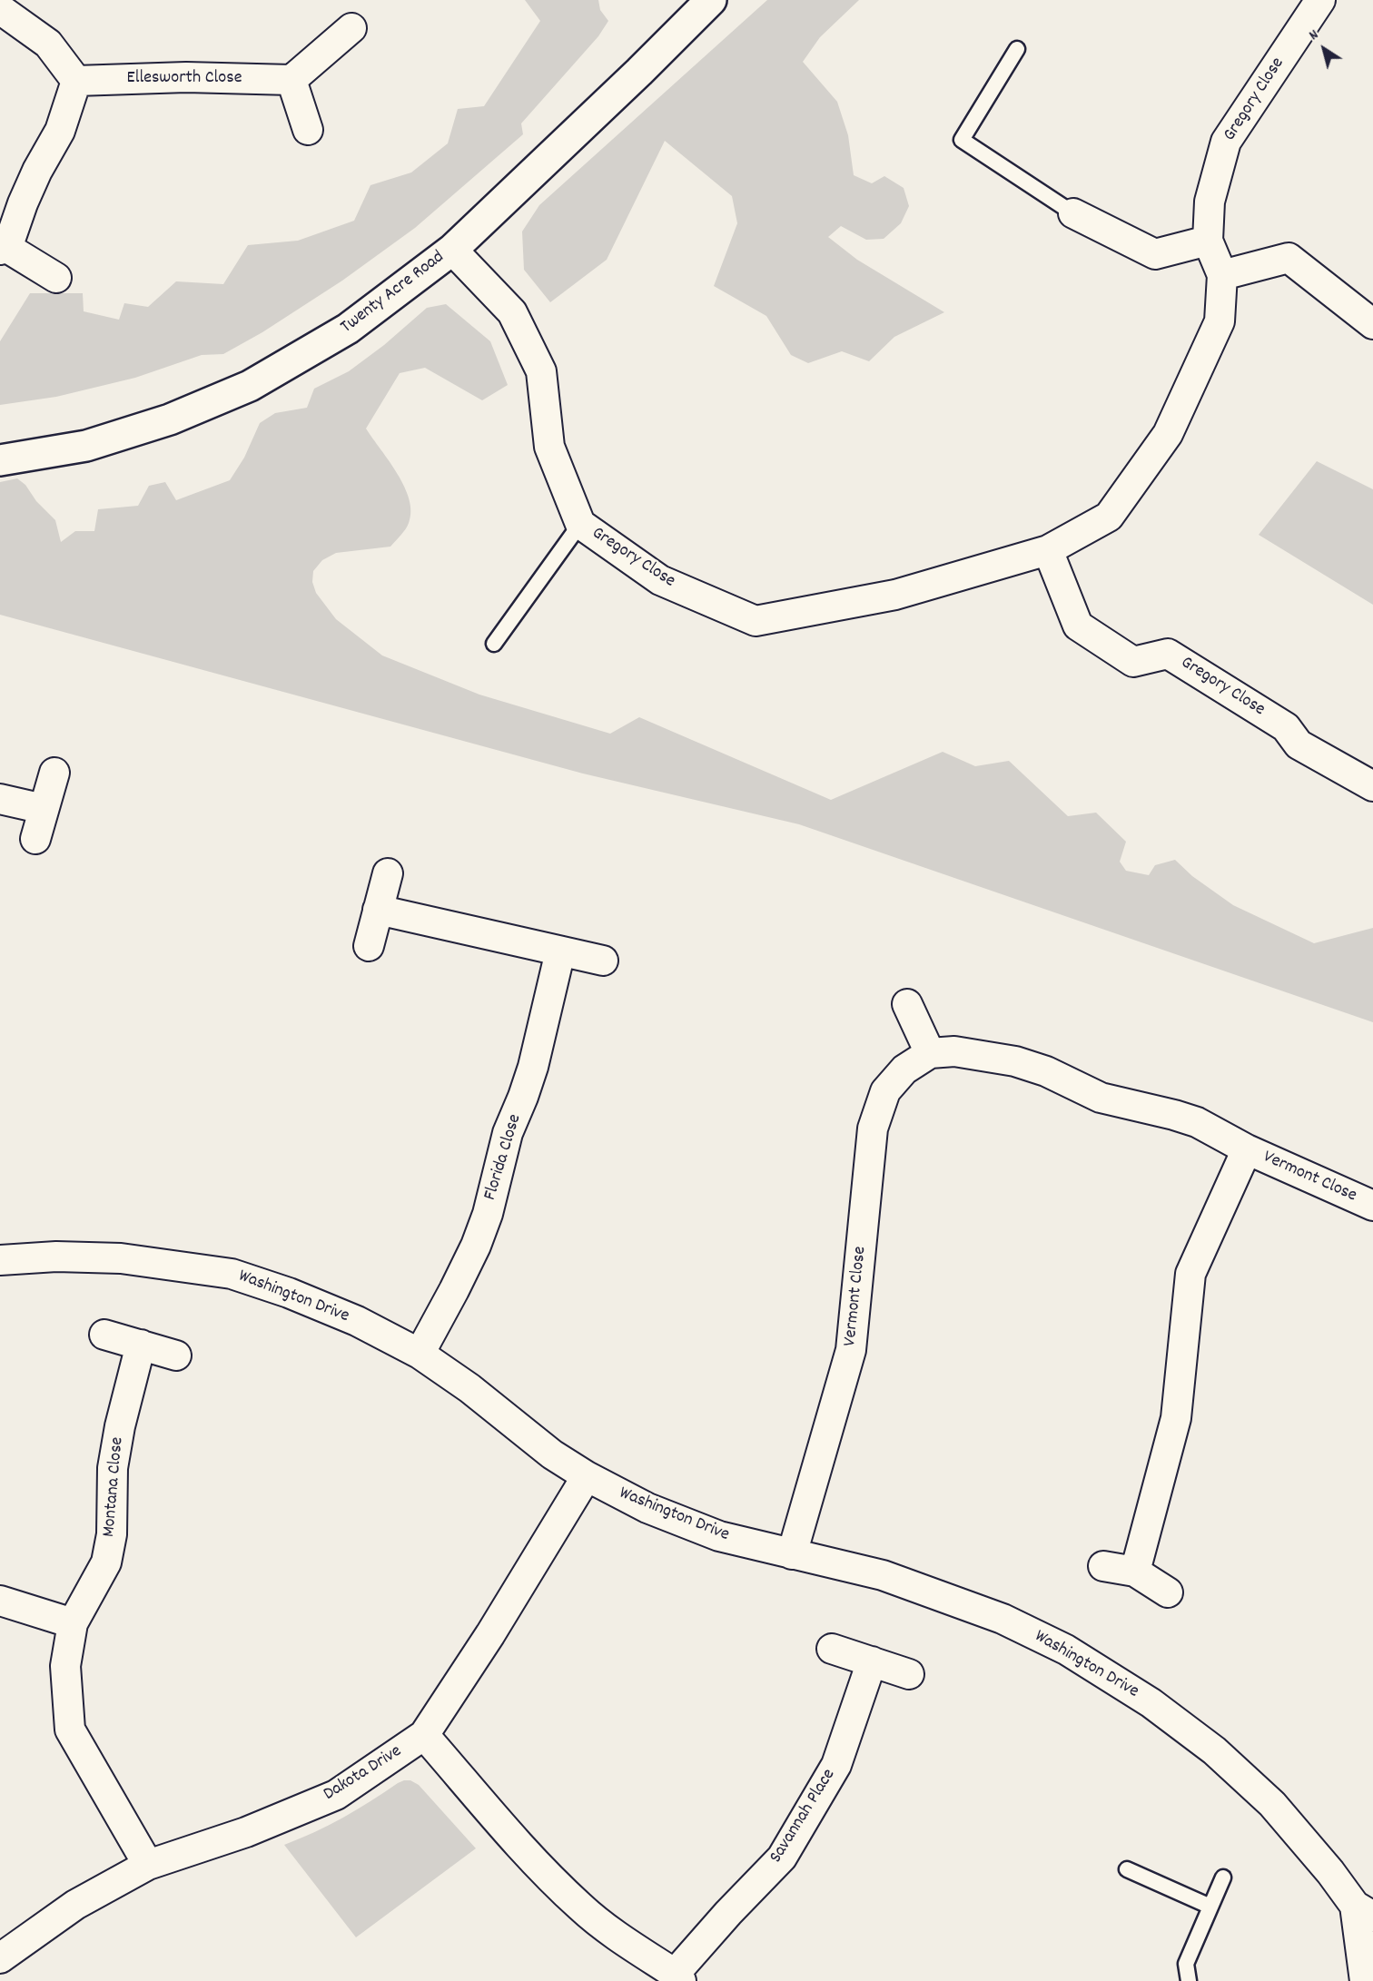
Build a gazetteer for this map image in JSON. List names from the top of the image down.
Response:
{
  "streets": {
    "street": [
      "Ellesworth Close",
      "Gregory Close",
      "Twenty Acre Road",
      "Florida Close",
      "Vermont Close",
      "Washington Drive",
      "Montana Close",
      "Dakota Drive",
      "Savannah Place"
    ]
  },
  "crossings": [
    ["Gregory Close", "Twenty Acre Road"],
    ["Florida Close", "Washington Drive"],
    ["Vermont Close", "Washington Drive"],
    ["Washington Drive", "Dakota Drive"],
    ["Montana Close", "Dakota Drive"],
    ["Dakota Drive", "Savannah Place"]
  ],
  "north": "top left"
}
